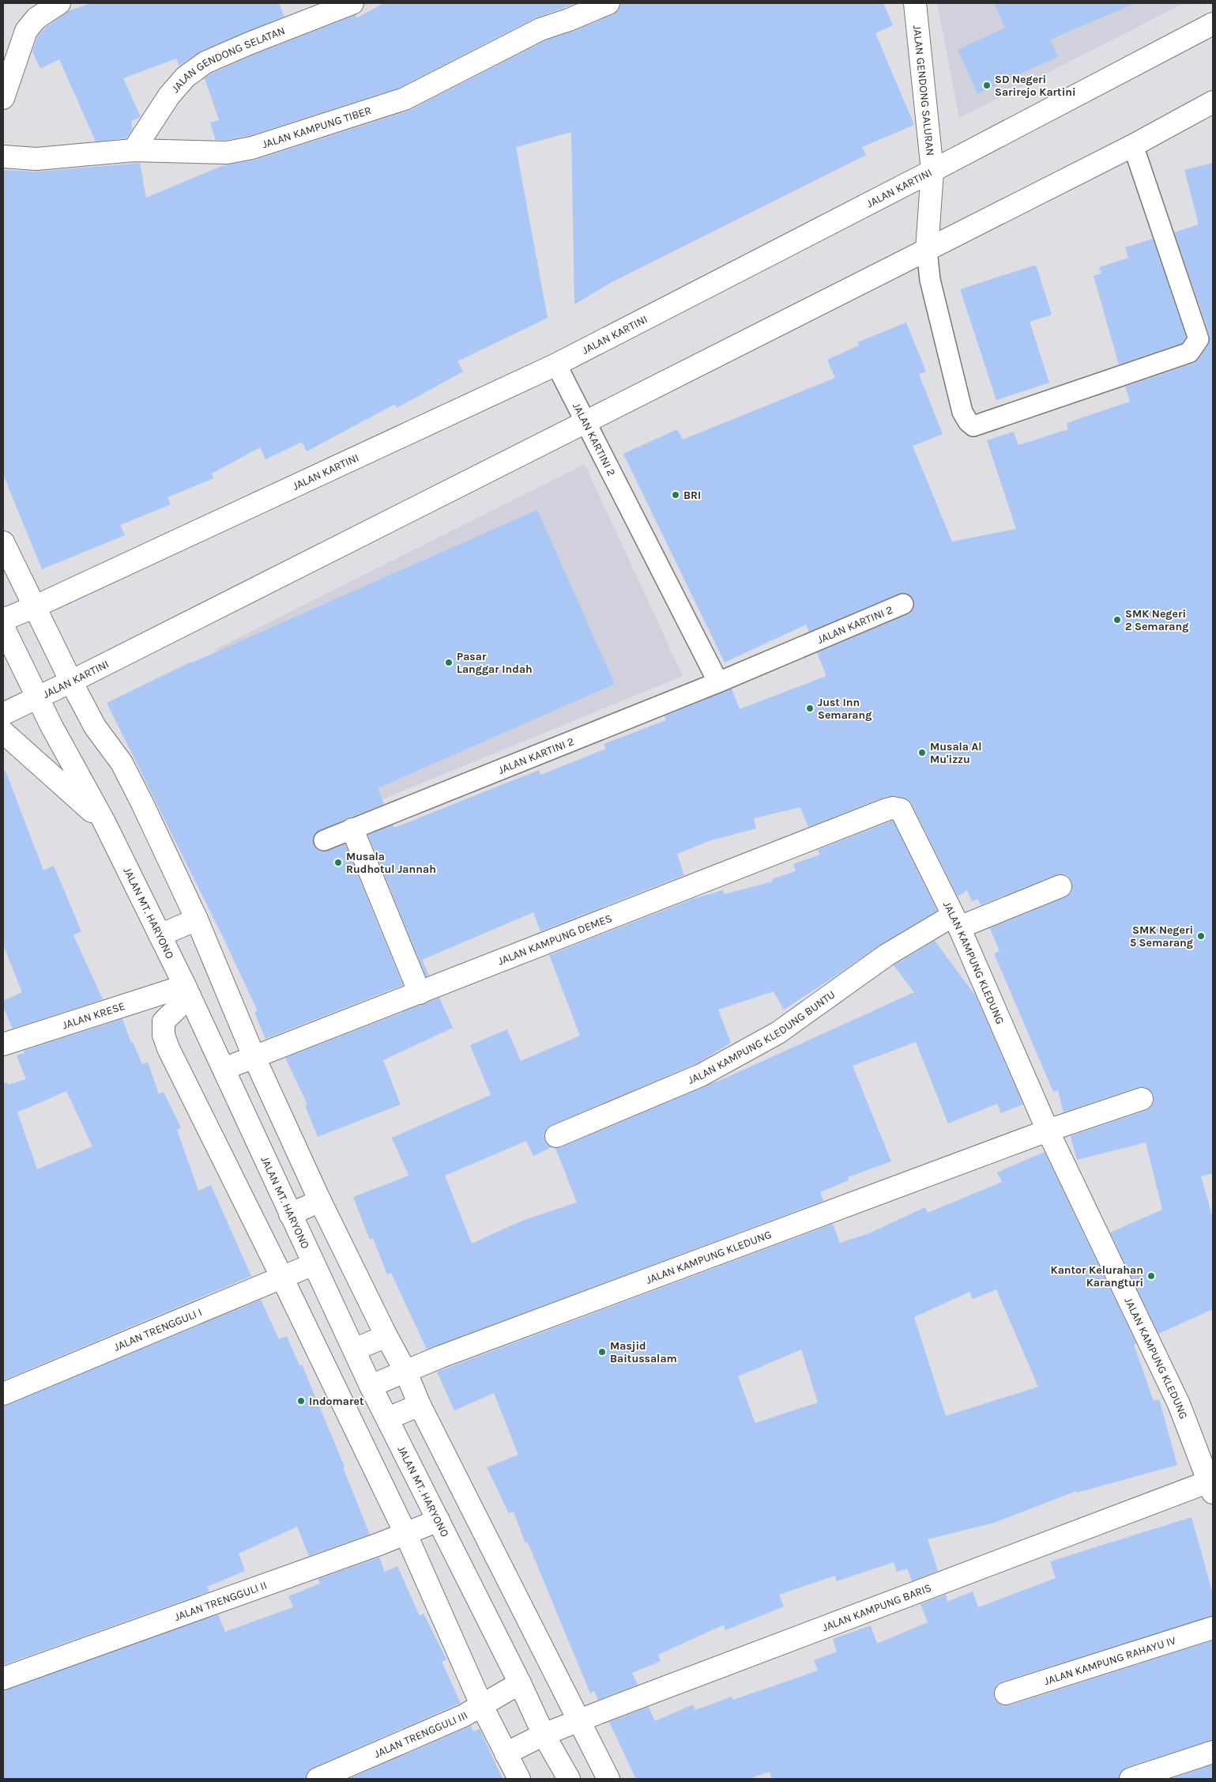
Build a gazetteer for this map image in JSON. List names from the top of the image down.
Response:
{
  "streets": {
    "street": [
      "JALAN GENDONG SELATAN",
      "JALAN GENDONG SALURAN",
      "JALAN KAMPUNG TIBER",
      "JALAN KARTINI",
      "JALAN MT. HARYONO",
      "JALAN KAMPUNG DEMES",
      "JALAN KAMPUNG KLEDUNG",
      "JALAN KRESE",
      "JALAN KAMPUNG KLEDUNG BUNTU",
      "JALAN TRENGGULI I",
      "JALAN TRENGGULI II",
      "JALAN KAMPUNG BARIS",
      "JALAN KAMPUNG RAHAYU IV",
      "JALAN TRENGGULI III"
    ],
    "lane": ["JALAN KARTINI 2"]
  },
  "crossings": [
    ["JALAN GENDONG SELATAN", "JALAN KAMPUNG TIBER"],
    ["JALAN GENDONG SALURAN", "JALAN KARTINI"],
    ["JALAN KARTINI", "JALAN KARTINI 2"],
    ["JALAN KARTINI", "JALAN MT. HARYONO"],
    ["JALAN MT. HARYONO", "JALAN KAMPUNG DEMES"],
    ["JALAN MT. HARYONO", "JALAN KAMPUNG KLEDUNG"],
    ["JALAN MT. HARYONO", "JALAN KRESE"],
    ["JALAN MT. HARYONO", "JALAN TRENGGULI I"],
    ["JALAN MT. HARYONO", "JALAN TRENGGULI II"],
    ["JALAN MT. HARYONO", "JALAN KAMPUNG BARIS"],
    ["JALAN MT. HARYONO", "JALAN TRENGGULI III"],
    ["JALAN KAMPUNG DEMES", "JALAN KAMPUNG KLEDUNG"],
    ["JALAN KAMPUNG KLEDUNG", "JALAN KAMPUNG KLEDUNG BUNTU"],
    ["JALAN KAMPUNG KLEDUNG", "JALAN KAMPUNG BARIS"]
  ],
  "places": [
    "SD Negeri Sarirejo Kartini",
    "BRI",
    "SMK Negeri 2 Semarang",
    "Pasar Langgar Indah",
    "Just Inn Semarang",
    "Musala Al Mu'izzu",
    "Musala Rudhotul Jannah",
    "SMK Negeri 5 Semarang",
    "Kantor Kelurahan Karangturi",
    "Masjid Baitussalam",
    "Indomaret"
  ]
}
